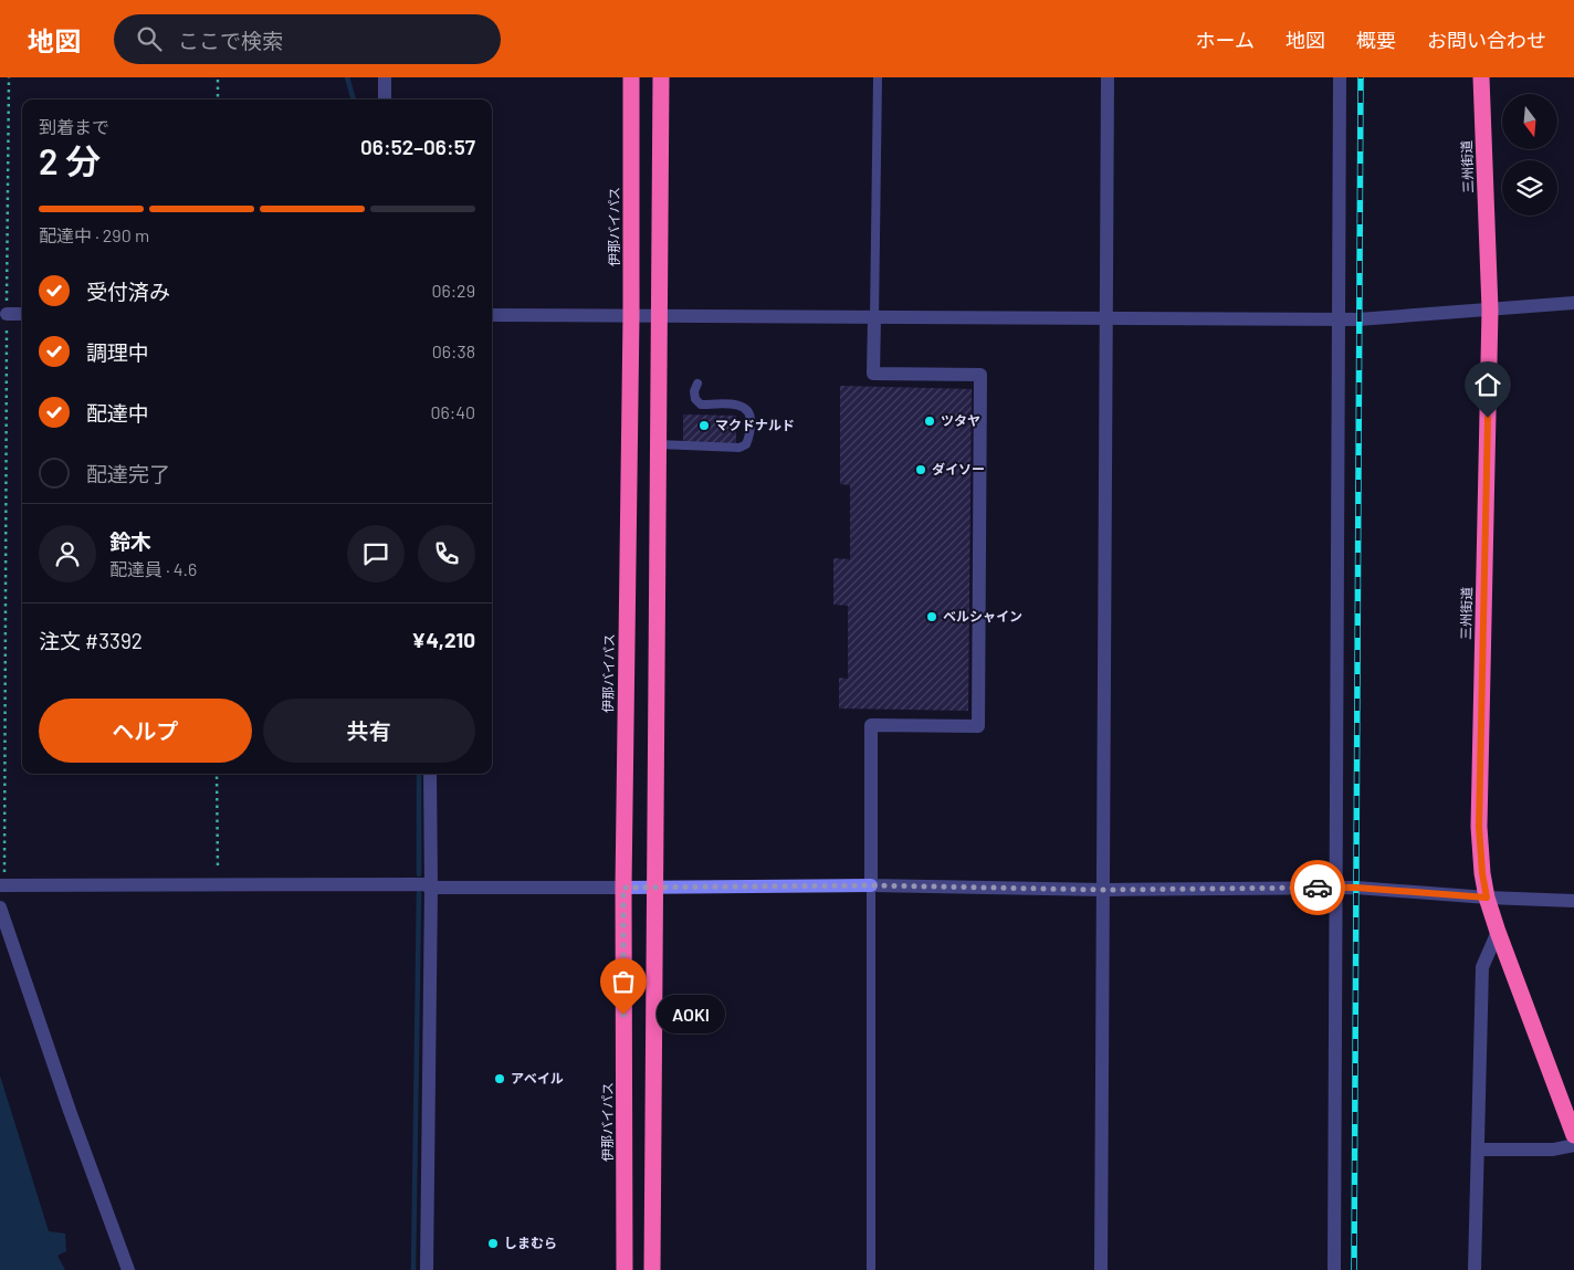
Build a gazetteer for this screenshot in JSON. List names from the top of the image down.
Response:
{
  "streets": {
    "highway": ["三州街道", "伊那バイパス"]
  },
  "places": [
    "ツタヤ",
    "マクドナルド",
    "ダイソー",
    "ベルシャイン",
    "AOKI",
    "アベイル",
    "しまむら"
  ],
  "north": "bottom",
  "page": {
    "header": "地図",
    "search": "ここで検索",
    "nav": [
      "ホーム",
      "地図",
      "概要",
      "お問い合わせ"
    ],
    "heading": ["2 分", "到着まで", "06:52–06:57"],
    "panel": [
      "鈴木",
      "配達員 · 4.6",
      "注文 #3392",
      "¥4,210"
    ],
    "bar": "配達中 · 290 m",
    "list": [
      ["受付済み", "06:29"],
      ["調理中", "06:38"],
      ["配達中", "06:40"],
      "配達完了"
    ],
    "buttons": ["ヘルプ", "共有"],
    "bubble": "AOKI"
  }
}
